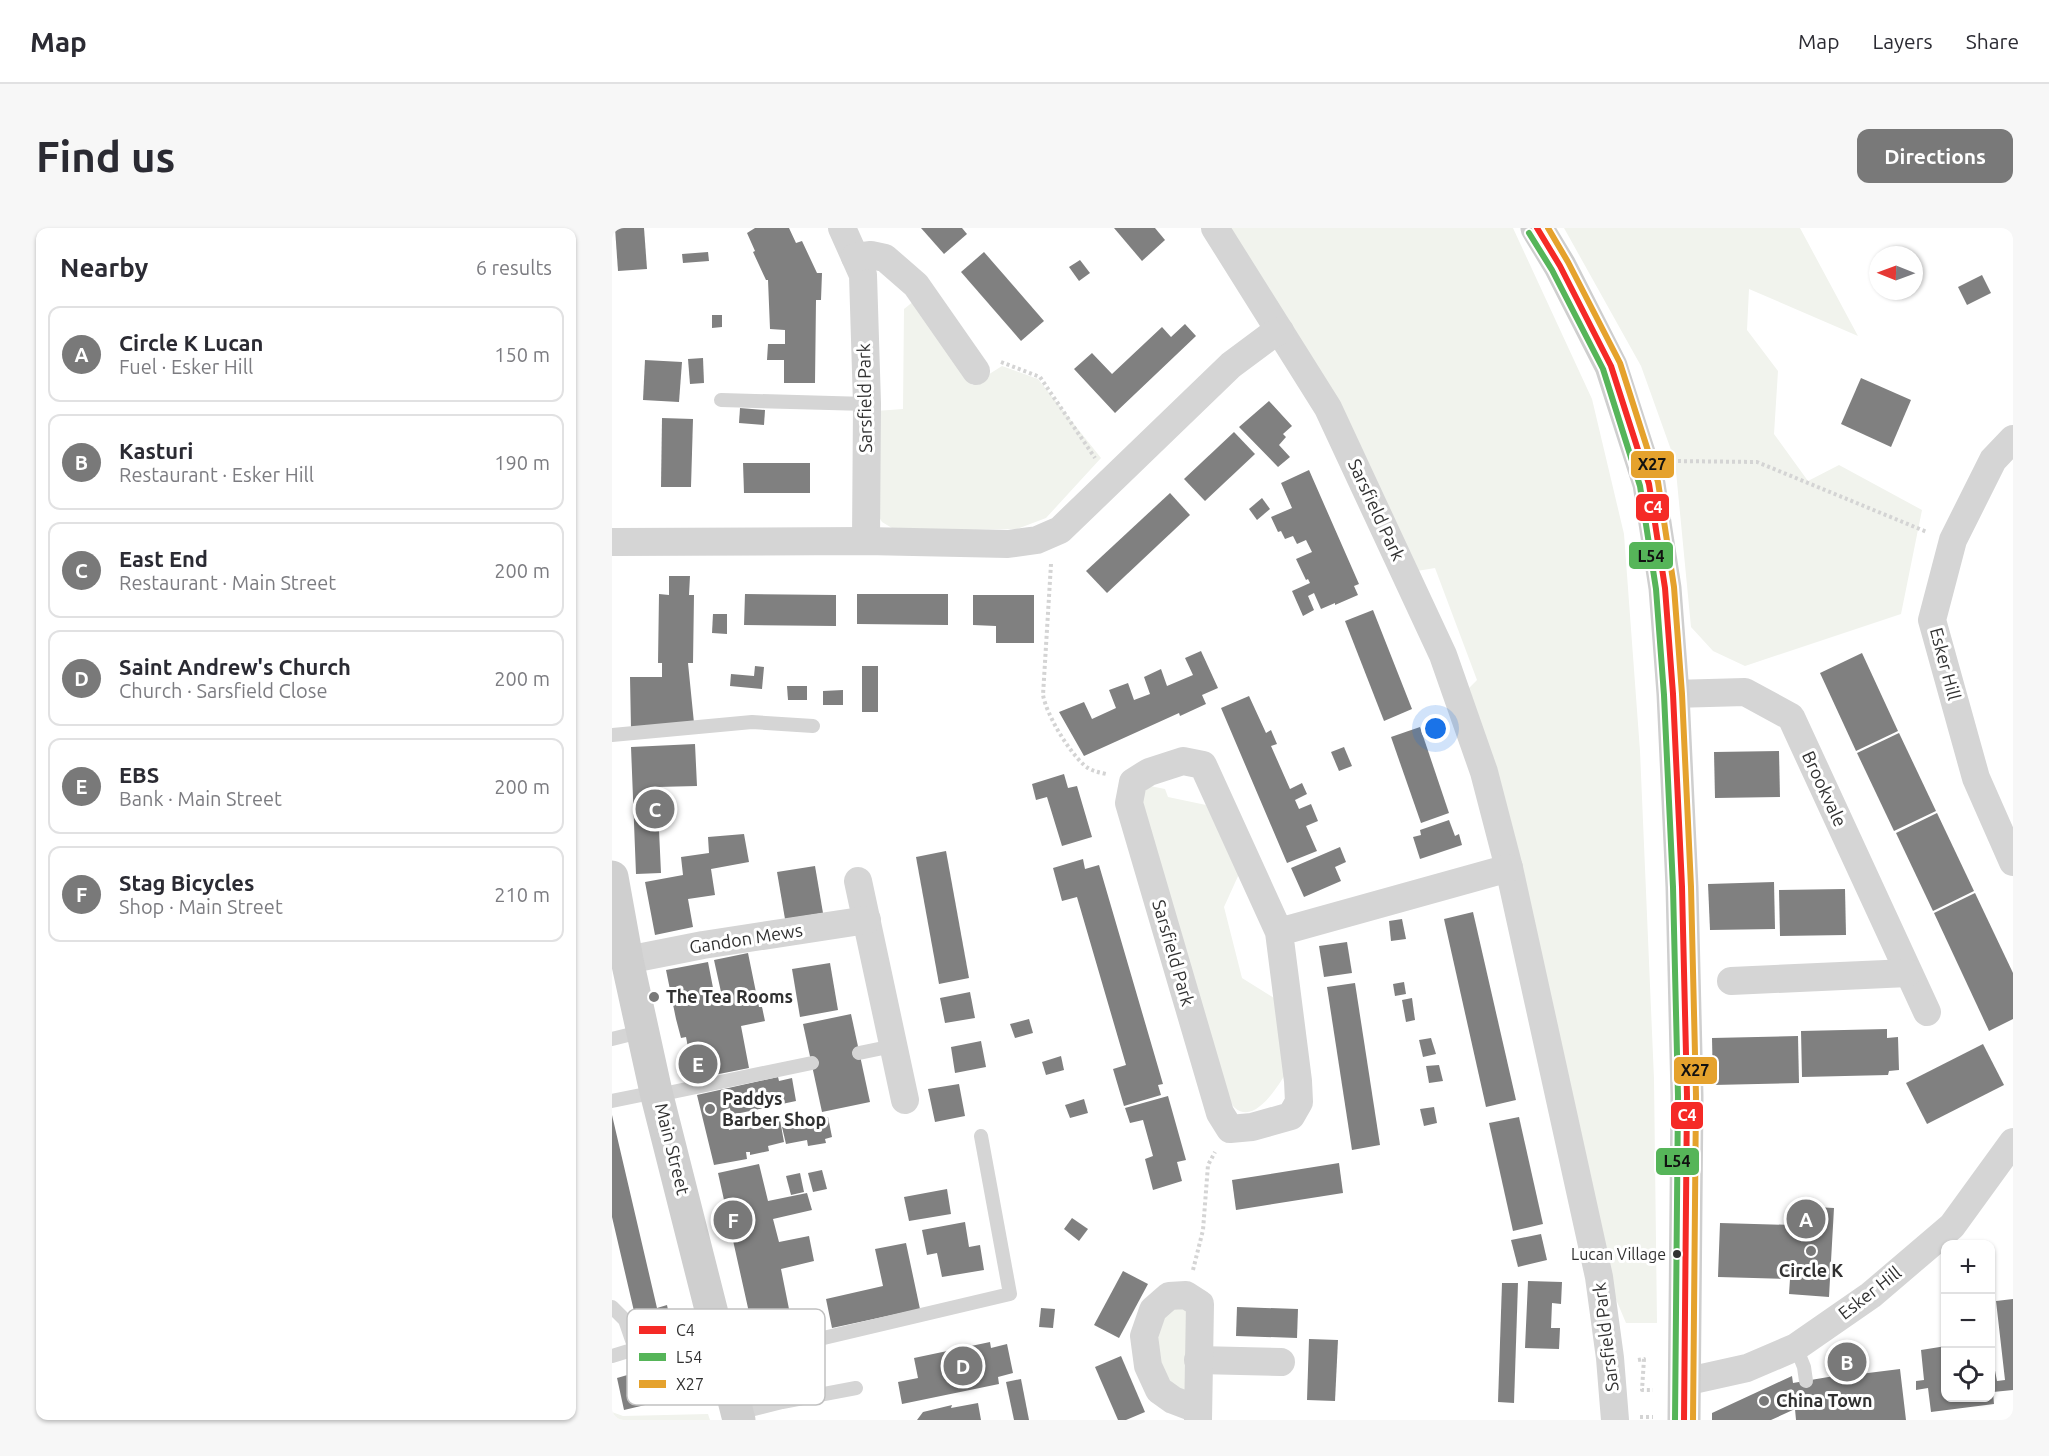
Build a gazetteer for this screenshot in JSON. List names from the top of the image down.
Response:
{
  "streets": {
    "main road": ["Main Street"],
    "street": [
      "Sarsfield Park",
      "Esker Hill",
      "Brookvale",
      "Gandon Mews"
    ]
  },
  "crossings": [
    ["Gandon Mews", "Main Street"]
  ],
  "places": [
    "The Tea Rooms",
    "Paddys Barber Shop",
    "Circle K",
    "Lucan Village",
    "China Town"
  ],
  "lines": ["transit line C4", "transit line X27", "transit line L54"],
  "legend": ["C4", "L54", "X27"],
  "north": "left",
  "page": {
    "header": "Map",
    "nav": ["Map", "Layers", "Share"],
    "buttons": "Directions",
    "title": "Find us",
    "heading": ["Nearby", "6 results"],
    "list": [
      {
        "mark": "A",
        "name": "Circle K Lucan",
        "note": "Fuel · Esker Hill",
        "value": "150 m"
      },
      {
        "mark": "B",
        "name": "Kasturi",
        "note": "Restaurant · Esker Hill",
        "value": "190 m"
      },
      {
        "mark": "C",
        "name": "East End",
        "note": "Restaurant · Main Street",
        "value": "200 m"
      },
      {
        "mark": "D",
        "name": "Saint Andrew's Church",
        "note": "Church · Sarsfield Close",
        "value": "200 m"
      },
      {
        "mark": "E",
        "name": "EBS",
        "note": "Bank · Main Street",
        "value": "200 m"
      },
      {
        "mark": "F",
        "name": "Stag Bicycles",
        "note": "Shop · Main Street",
        "value": "210 m"
      }
    ],
    "pins": [
      "C",
      "E",
      "A",
      "F",
      "B",
      "D"
    ],
    "map_buttons": ["+", "−"]
  }
}
